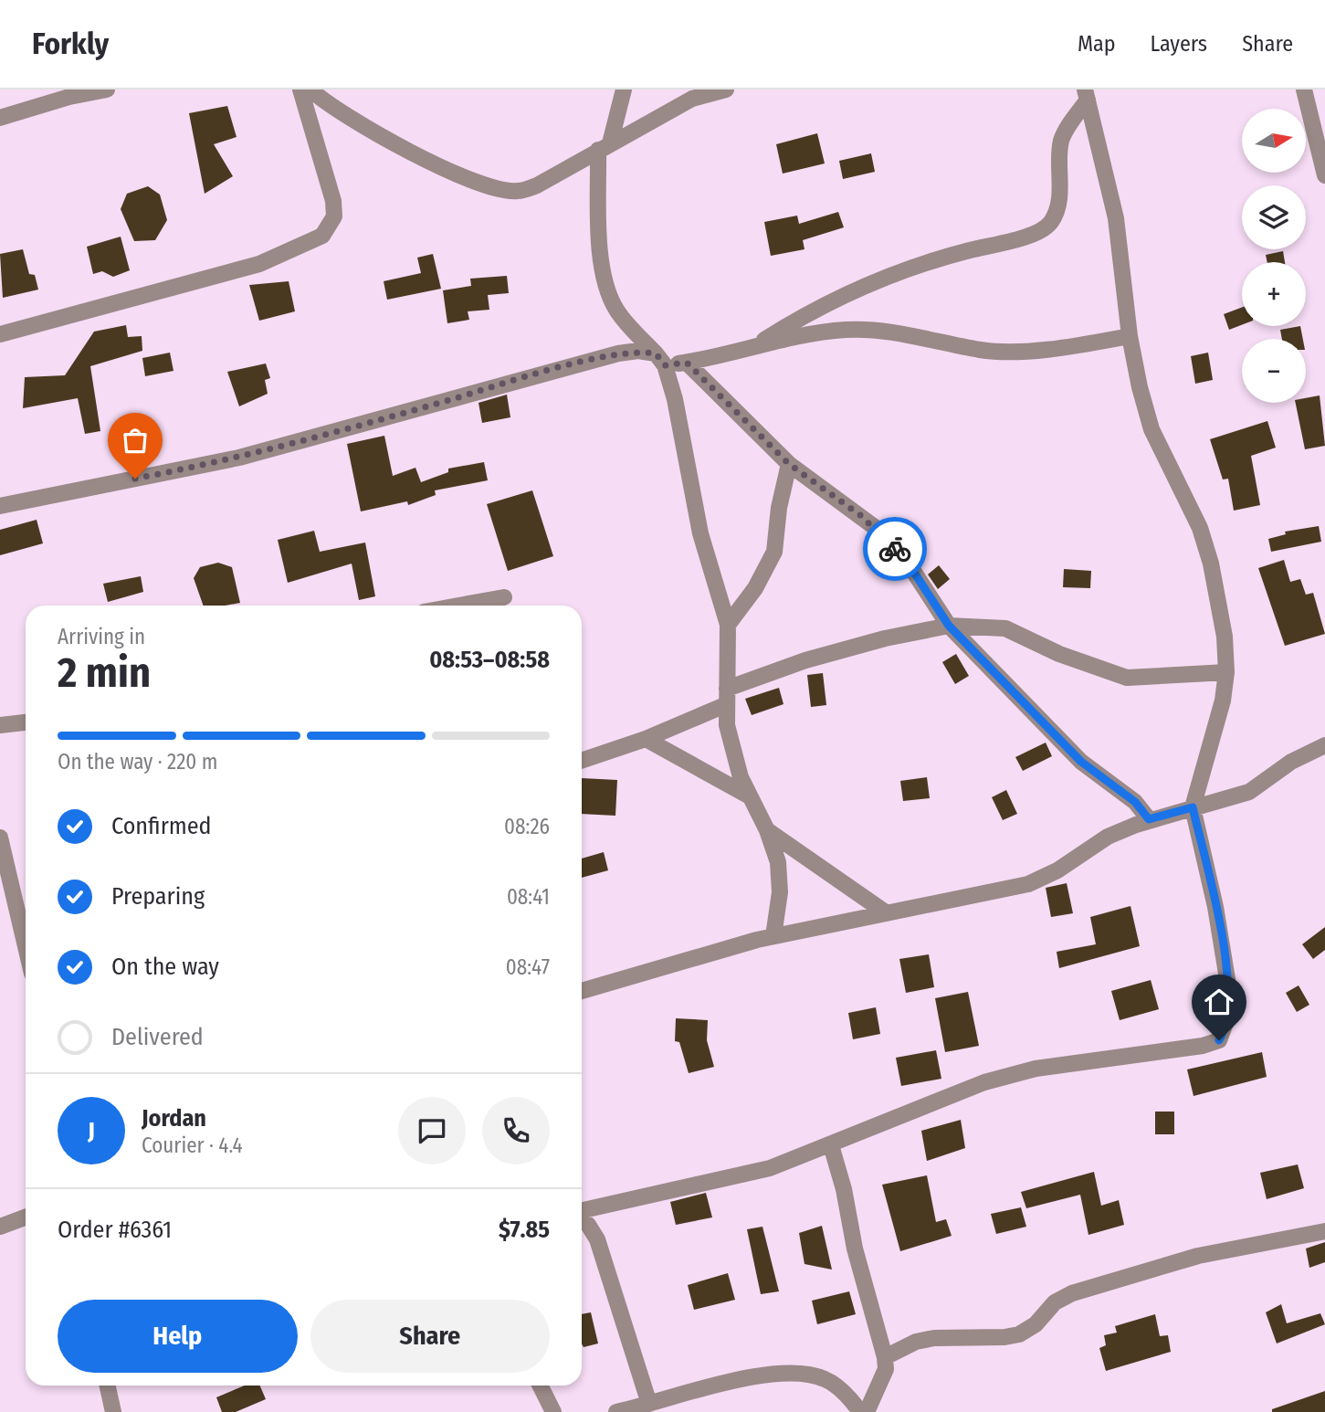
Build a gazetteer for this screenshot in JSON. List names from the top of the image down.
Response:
{
  "north": "right",
  "page": {
    "header": "Forkly",
    "nav": ["Map", "Layers", "Share"],
    "map_buttons": ["+", "−"],
    "heading": ["2 min", "Arriving in", "08:53–08:58"],
    "panel": [
      "Jordan",
      "Courier · 4.4",
      "Order #6361",
      "$7.85"
    ],
    "bar": "On the way · 220 m",
    "list": [
      ["Confirmed", "08:26"],
      ["Preparing", "08:41"],
      ["On the way", "08:47"],
      "Delivered"
    ],
    "round": "J",
    "buttons": ["Help", "Share"]
  }
}
